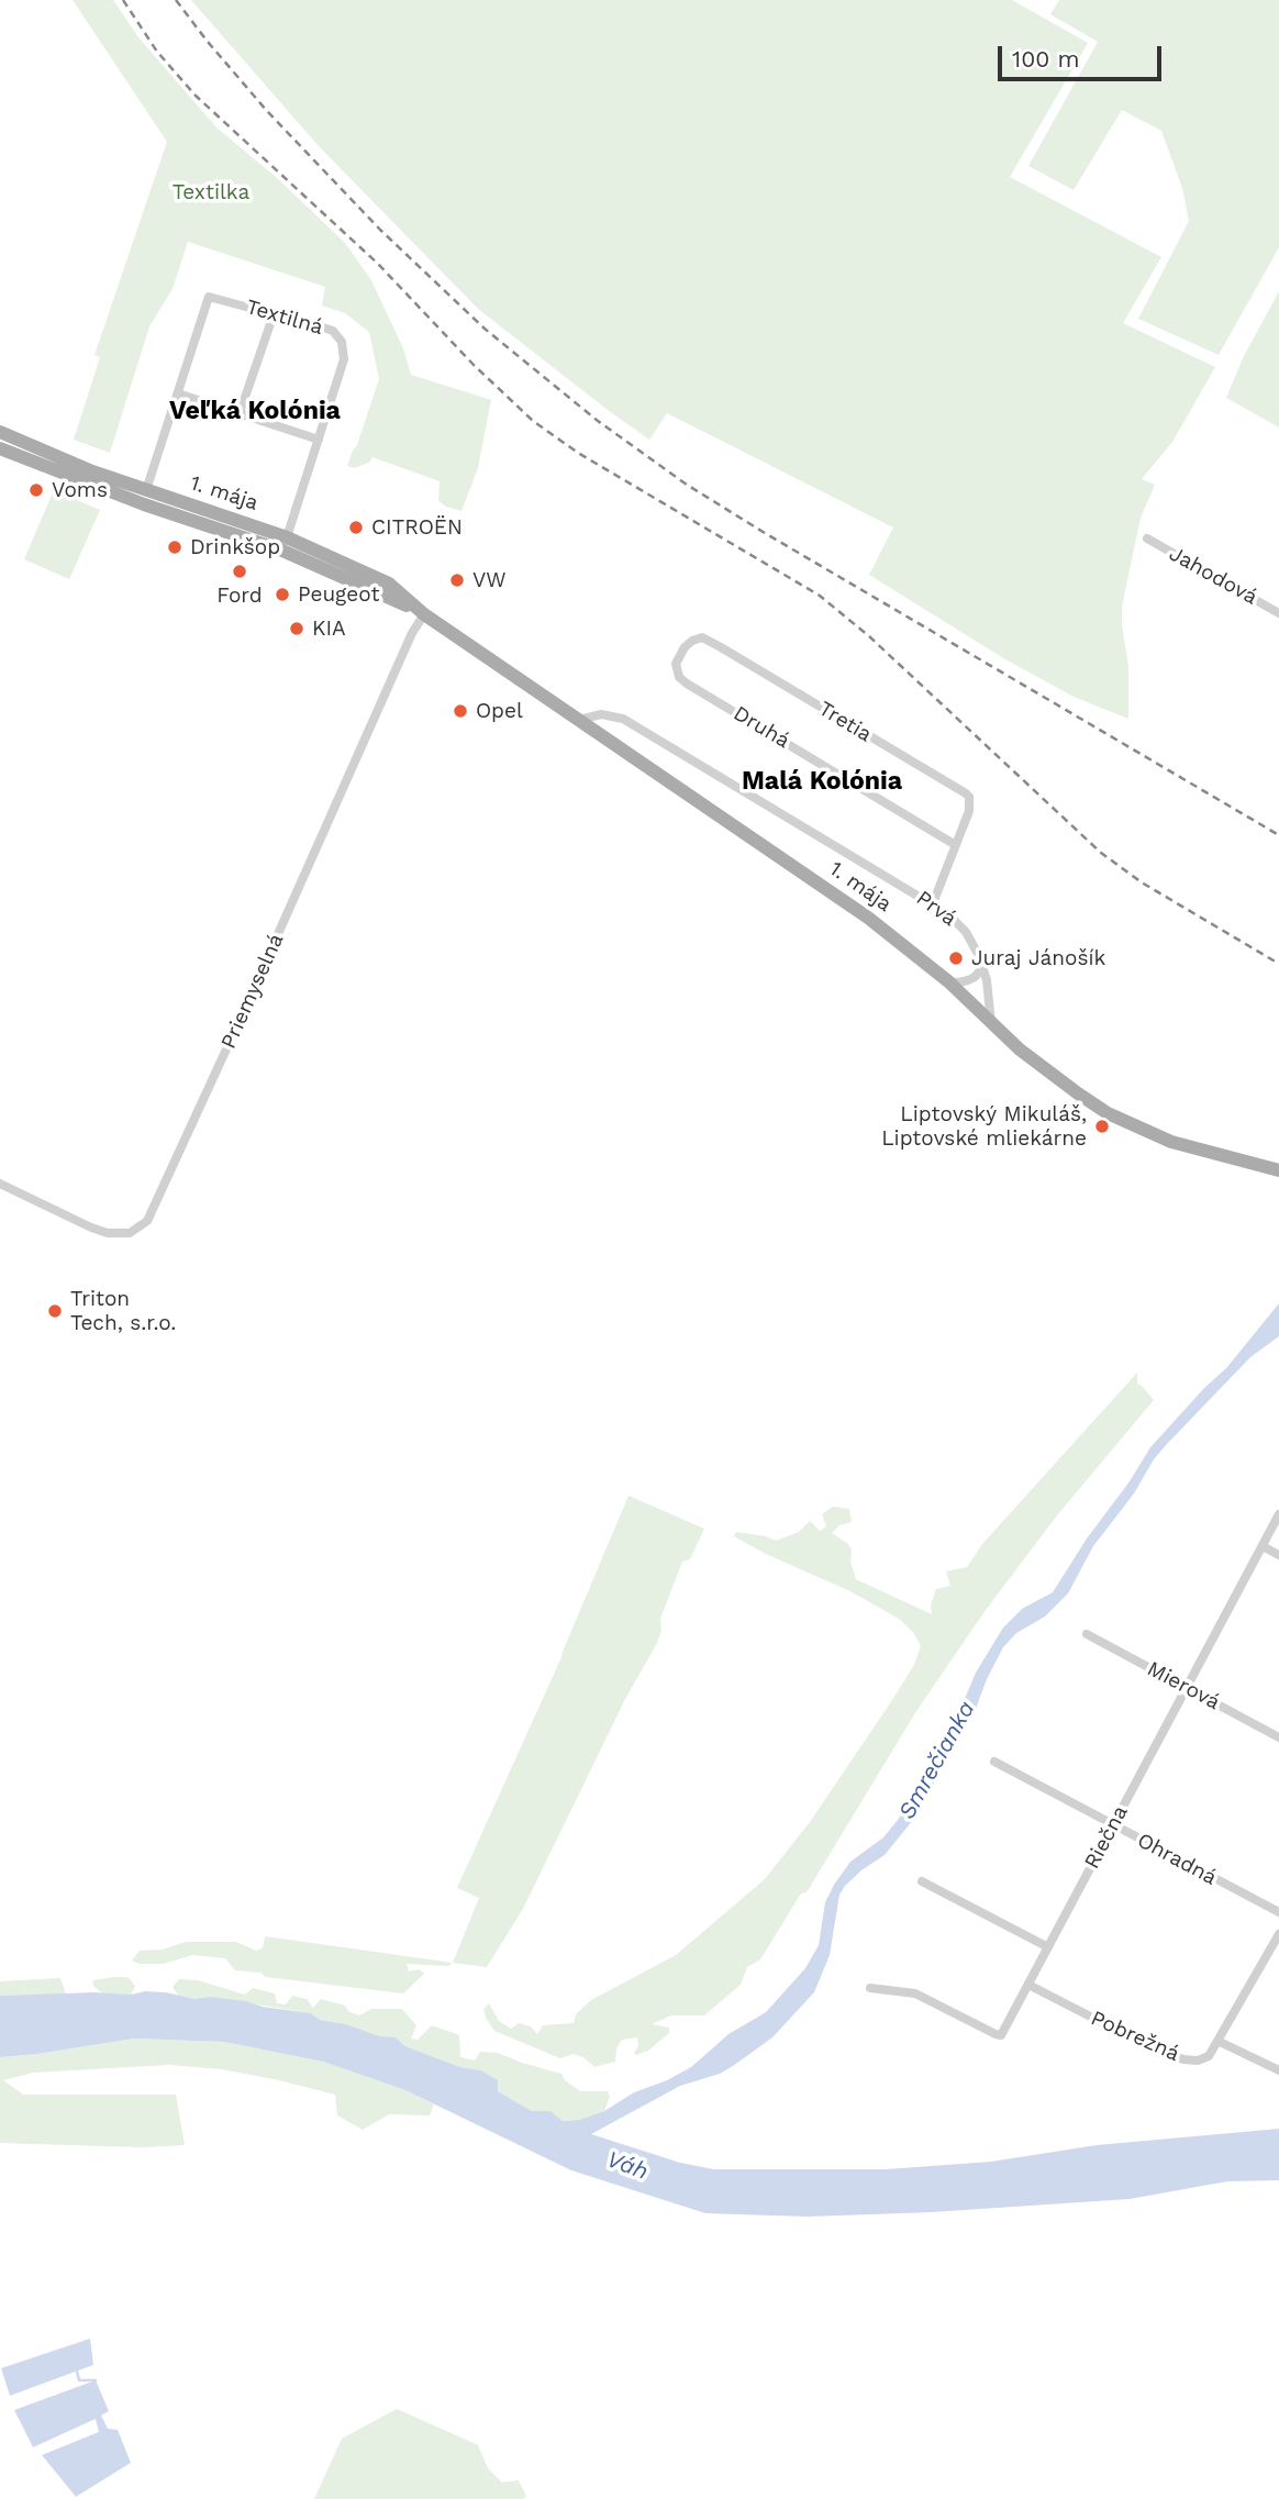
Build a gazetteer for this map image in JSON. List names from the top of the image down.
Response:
{
  "streets": {
    "main road": ["1. mája"],
    "street": [
      "Textilná",
      "Jahodová",
      "Tretia",
      "Druhá",
      "Prvá",
      "Priemyselná",
      "Mierová",
      "Riečna",
      "Ohradná",
      "Pobrežná"
    ]
  },
  "crossings": [
    ["Textilná", "1. mája"],
    ["1. mája", "Prvá"],
    ["1. mája", "Priemyselná"],
    ["Tretia", "Druhá"],
    ["Mierová", "Riečna"],
    ["Riečna", "Ohradná"],
    ["Riečna", "Pobrežná"]
  ],
  "districts": ["Veľká Kolónia", "Malá Kolónia"],
  "water": ["Smrečianka", "Váh"],
  "parks": ["Textilka"],
  "places": [
    "Voms",
    "CITROËN",
    "Drinkšop",
    "Ford",
    "VW",
    "Peugeot",
    "KIA",
    "Opel",
    "Juraj Jánošík",
    "Liptovský Mikuláš, Liptovské mliekárne",
    "Triton Tech, s.r.o."
  ],
  "scale_bar": "100 m"
}
